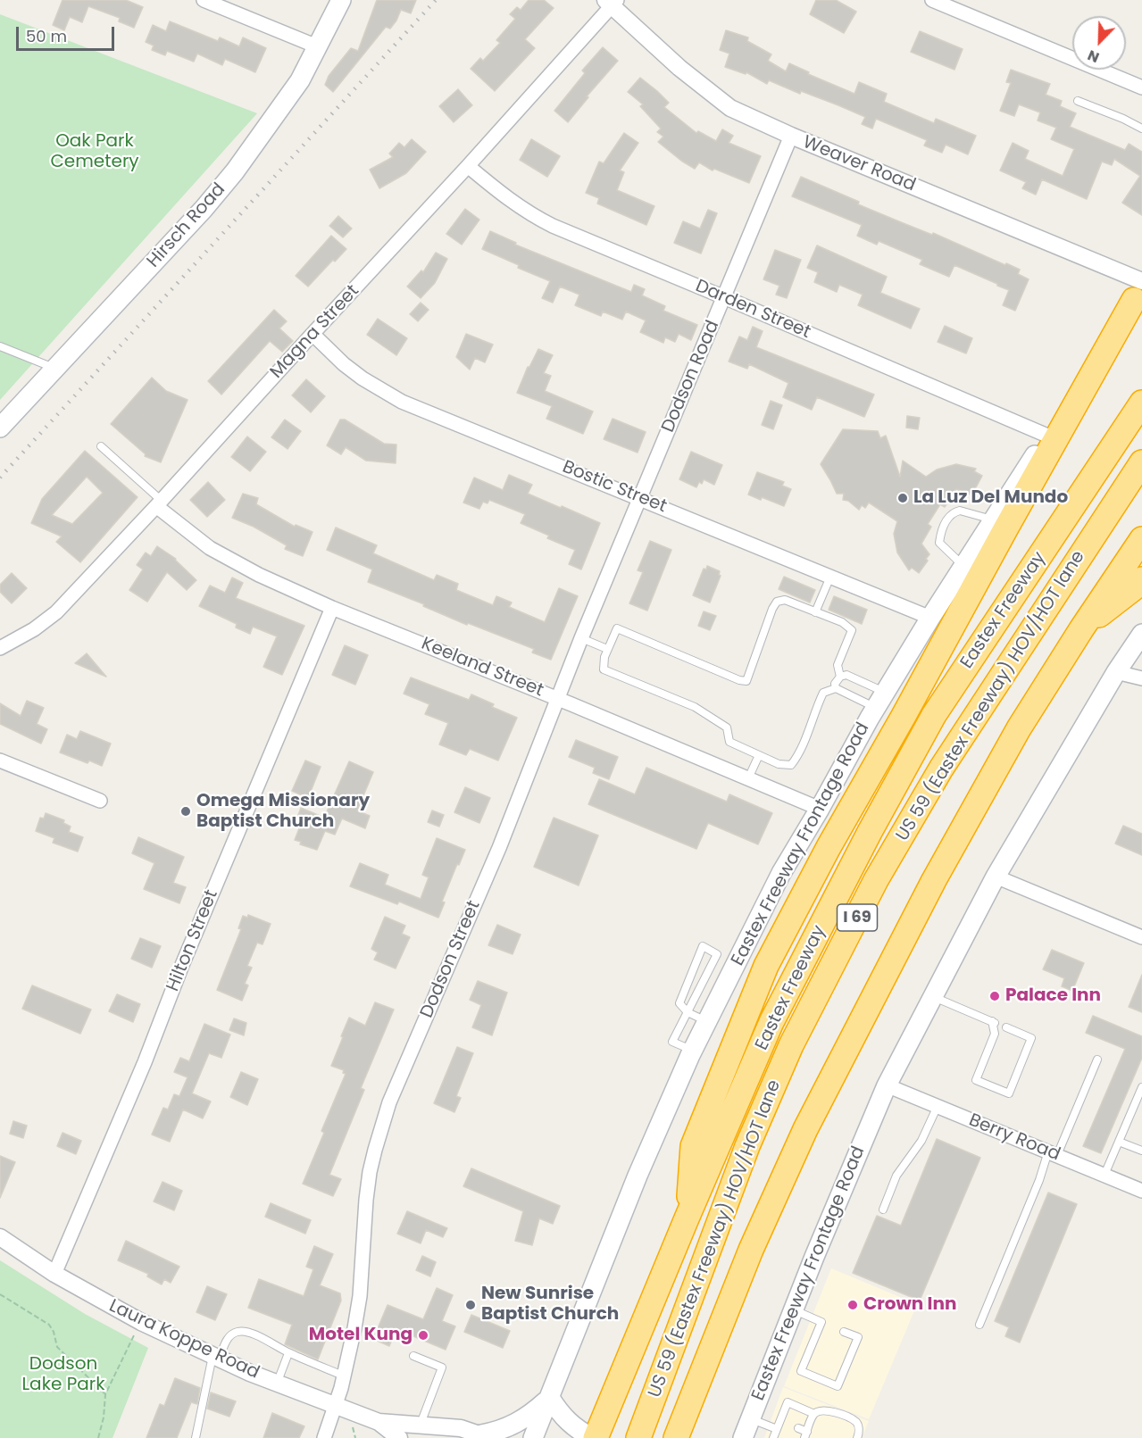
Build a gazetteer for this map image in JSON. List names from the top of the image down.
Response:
{
  "streets": {
    "highway": ["Eastex Freeway", "US 59 (Eastex Freeway) HOV/HOT lane", "I 69"],
    "main road": ["Hirsch Road", "Eastex Freeway Frontage Road"],
    "street": [
      "Weaver Road",
      "Darden Street",
      "Magna Street",
      "Dodson Road",
      "Bostic Street",
      "Keeland Street",
      "Hilton Street",
      "Dodson Street",
      "Berry Road",
      "Laura Koppe Road"
    ]
  },
  "crossings": [
    ["Weaver Road", "Magna Street"],
    ["Weaver Road", "Dodson Road"],
    ["Weaver Road", "Eastex Freeway Frontage Road"],
    ["Darden Street", "Magna Street"],
    ["Darden Street", "Dodson Road"],
    ["Darden Street", "Eastex Freeway Frontage Road"],
    ["Magna Street", "Bostic Street"],
    ["Magna Street", "Keeland Street"],
    ["Dodson Road", "Bostic Street"],
    ["Dodson Road", "Dodson Street"],
    ["Bostic Street", "Eastex Freeway Frontage Road"],
    ["Bostic Street", "Dodson Street"],
    ["Keeland Street", "Eastex Freeway Frontage Road"],
    ["Keeland Street", "Hilton Street"],
    ["Keeland Street", "Dodson Street"],
    ["Eastex Freeway Frontage Road", "Berry Road"],
    ["Hilton Street", "Laura Koppe Road"],
    ["Dodson Street", "Laura Koppe Road"]
  ],
  "parks": ["Oak Park Cemetery", "Dodson Lake Park"],
  "places": [
    "La Luz Del Mundo",
    "Omega Missionary Baptist Church",
    "Palace Inn",
    "New Sunrise Baptist Church",
    "Crown Inn",
    "Motel Kung"
  ],
  "scale_bar": "50 m",
  "north": "bottom left"
}
